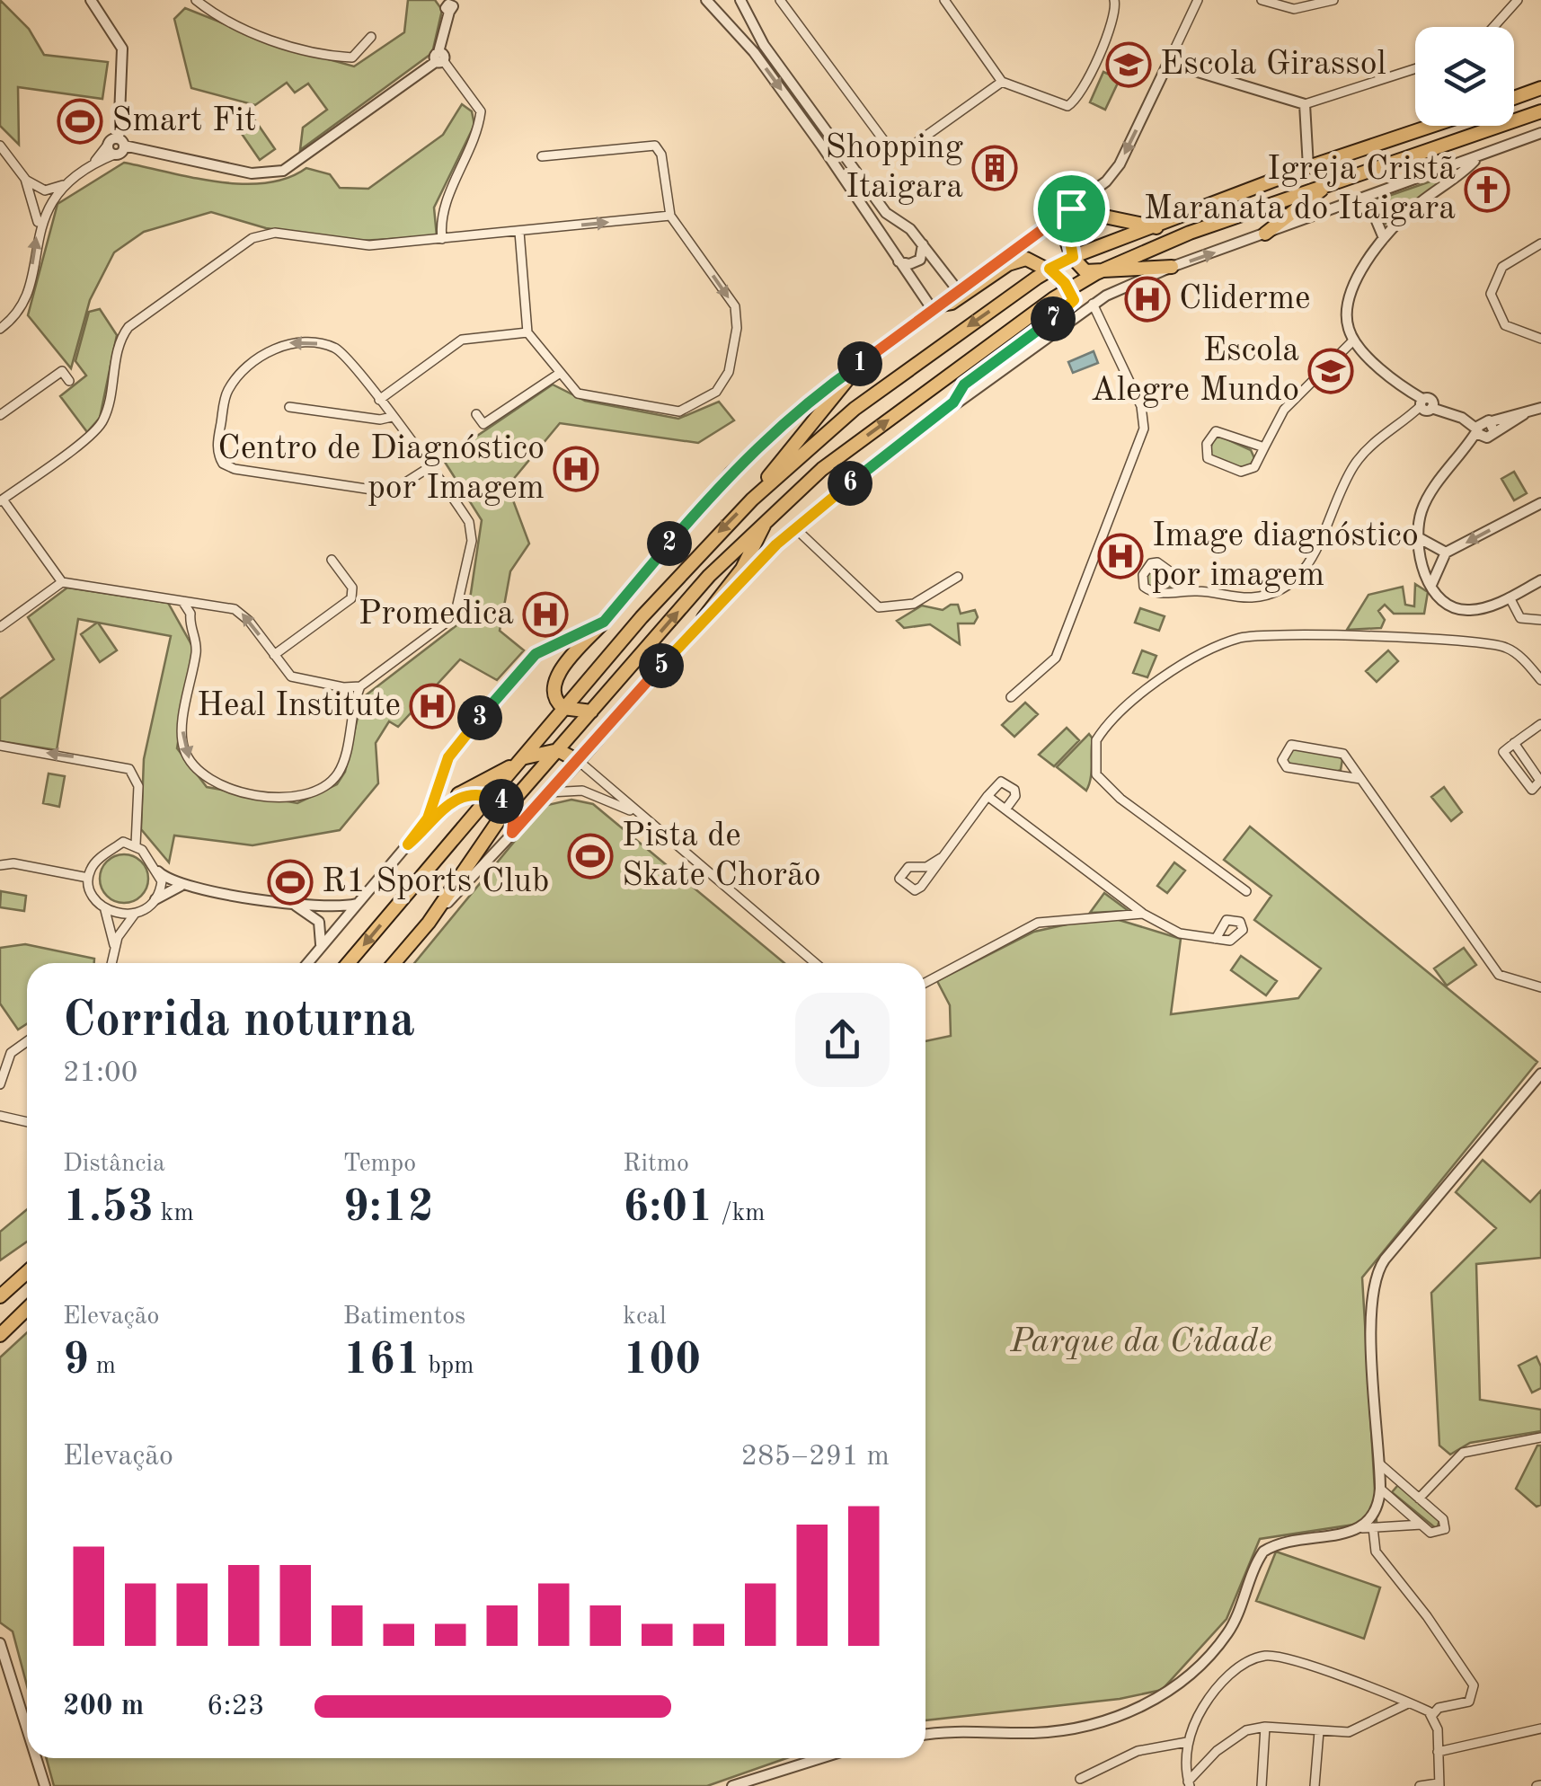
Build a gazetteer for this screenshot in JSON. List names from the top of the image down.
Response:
{
  "parks": ["Parque da Cidade"],
  "places": {
    "school or university": ["Escola Girassol", "Escola Alegre Mundo"],
    "sports": ["Smart Fit", "Pista de Skate Chorão", "R1 Sports Club"],
    "building": ["Shopping Itaigara"],
    "church": ["Igreja Cristã Maranata do Itaigara"],
    "hospital": [
      "Cliderme",
      "Centro de Diagnóstico por Imagem",
      "Image diagnóstico por imagem",
      "Promedica",
      "Heal Institute"
    ]
  },
  "page": {
    "pins": [
      "7",
      "1",
      "6",
      "2",
      "5",
      "3",
      "4"
    ],
    "heading": ["Corrida noturna", "21:00"],
    "stats": [
      ["Distância", "1.53 km"],
      ["Tempo", "9:12"],
      ["Ritmo", "6:01 /km"],
      ["Elevação", "9 m"],
      ["Batimentos", "161 bpm"],
      ["kcal", "100"]
    ],
    "chart": ["Elevação", "285–291 m"],
    "list": [
      {
        "name": "200 m",
        "note": "6:23"
      }
    ]
  }
}
